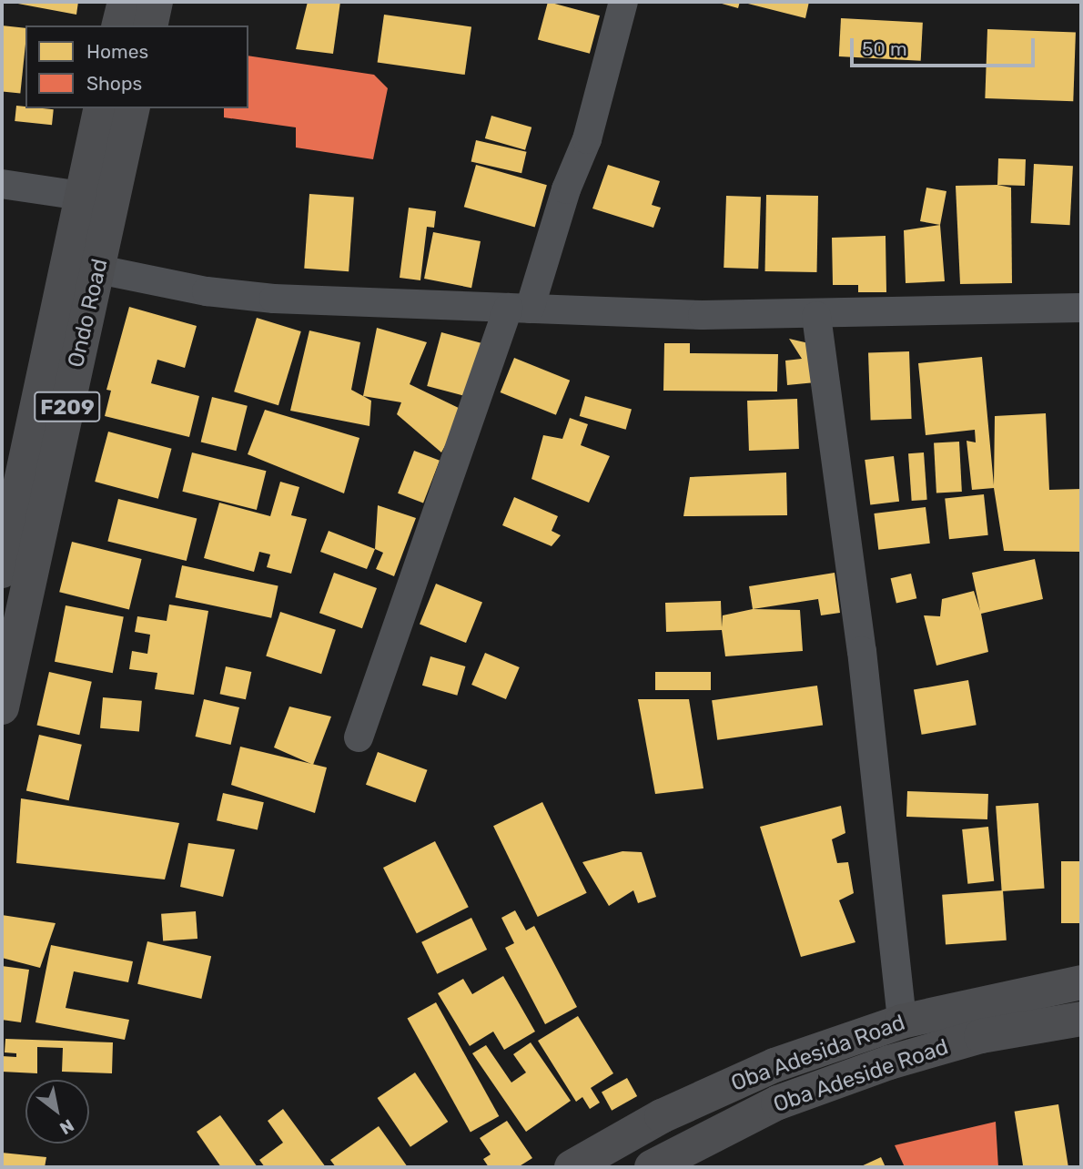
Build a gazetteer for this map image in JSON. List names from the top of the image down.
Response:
{
  "streets": {
    "main road": [
      "Ondo Road",
      "F209",
      "Oba Adesida Road",
      "Oba Adeside Road"
    ]
  },
  "legend": ["Homes", "Shops"],
  "scale_bar": "50 m",
  "north": "bottom right"
}
